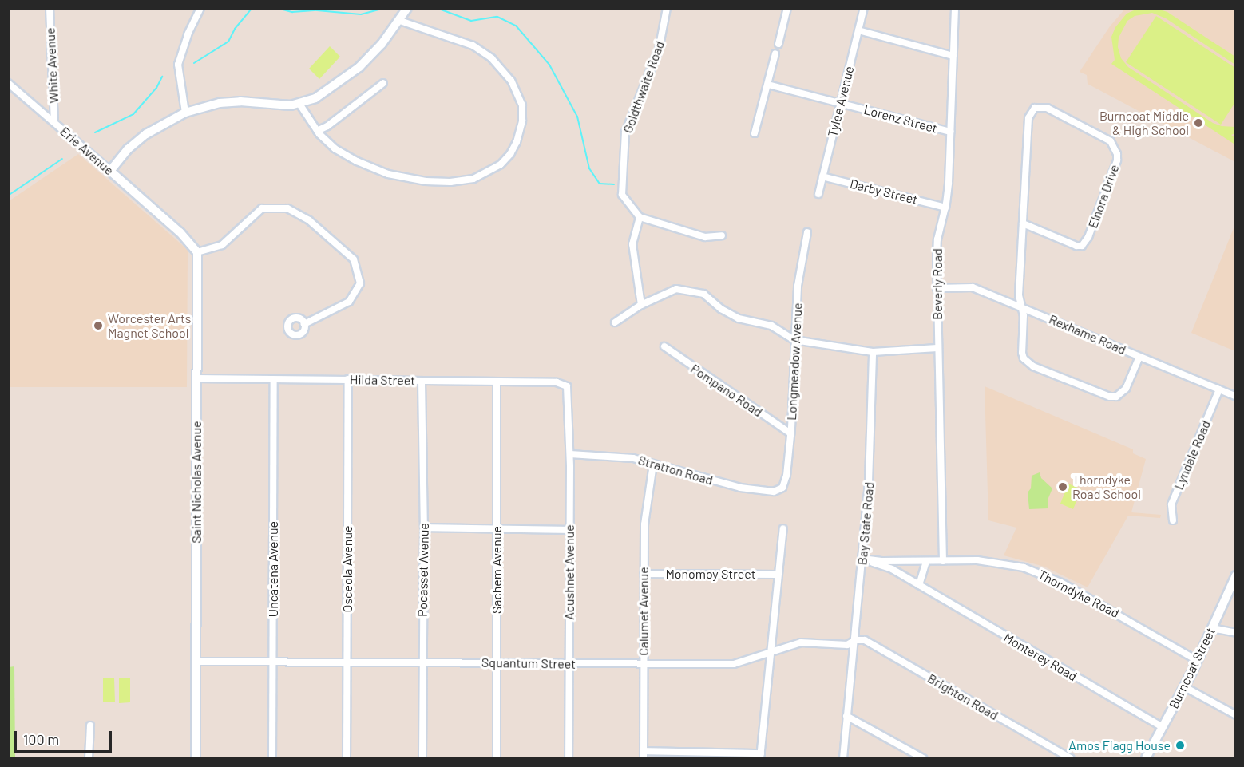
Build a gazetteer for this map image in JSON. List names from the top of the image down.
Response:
{
  "streets": {
    "street": [
      "White Avenue",
      "Goldthwaite Road",
      "Tylee Avenue",
      "Lorenz Street",
      "Erie Avenue",
      "Darby Street",
      "Elnora Drive",
      "Beverly Road",
      "Rexhame Road",
      "Longmeadow Avenue",
      "Hilda Street",
      "Pompano Road",
      "Lyndale Road",
      "Stratton Road",
      "Saint Nicholas Avenue",
      "Bay State Road",
      "Uncatena Avenue",
      "Osceola Avenue",
      "Pocasset Avenue",
      "Sachem Avenue",
      "Acushnet Avenue",
      "Monomoy Street",
      "Thorndyke Road",
      "Calumet Avenue",
      "Monterey Road",
      "Squantum Street",
      "Burncoat Street",
      "Brighton Road"
    ]
  },
  "crossings": [
    ["White Avenue", "Erie Avenue"],
    ["Tylee Avenue", "Lorenz Street"],
    ["Tylee Avenue", "Darby Street"],
    ["Lorenz Street", "Beverly Road"],
    ["Erie Avenue", "Saint Nicholas Avenue"],
    ["Darby Street", "Beverly Road"],
    ["Elnora Drive", "Rexhame Road"],
    ["Beverly Road", "Rexhame Road"],
    ["Beverly Road", "Thorndyke Road"],
    ["Rexhame Road", "Lyndale Road"],
    ["Longmeadow Avenue", "Pompano Road"],
    ["Longmeadow Avenue", "Stratton Road"],
    ["Hilda Street", "Saint Nicholas Avenue"],
    ["Hilda Street", "Uncatena Avenue"],
    ["Hilda Street", "Osceola Avenue"],
    ["Hilda Street", "Pocasset Avenue"],
    ["Hilda Street", "Sachem Avenue"],
    ["Hilda Street", "Acushnet Avenue"],
    ["Stratton Road", "Acushnet Avenue"],
    ["Stratton Road", "Calumet Avenue"],
    ["Saint Nicholas Avenue", "Squantum Street"],
    ["Bay State Road", "Thorndyke Road"],
    ["Bay State Road", "Monterey Road"],
    ["Bay State Road", "Squantum Street"],
    ["Bay State Road", "Brighton Road"],
    ["Uncatena Avenue", "Squantum Street"],
    ["Osceola Avenue", "Squantum Street"],
    ["Pocasset Avenue", "Squantum Street"],
    ["Sachem Avenue", "Squantum Street"],
    ["Acushnet Avenue", "Squantum Street"],
    ["Monomoy Street", "Calumet Avenue"],
    ["Thorndyke Road", "Monterey Road"],
    ["Thorndyke Road", "Burncoat Street"],
    ["Calumet Avenue", "Squantum Street"],
    ["Monterey Road", "Burncoat Street"],
    ["Squantum Street", "Brighton Road"]
  ],
  "places": [
    "Burncoat Middle & High School",
    "Worcester Arts Magnet School",
    "Thorndyke Road School",
    "Amos Flagg House"
  ],
  "scale_bar": "100 m"
}
